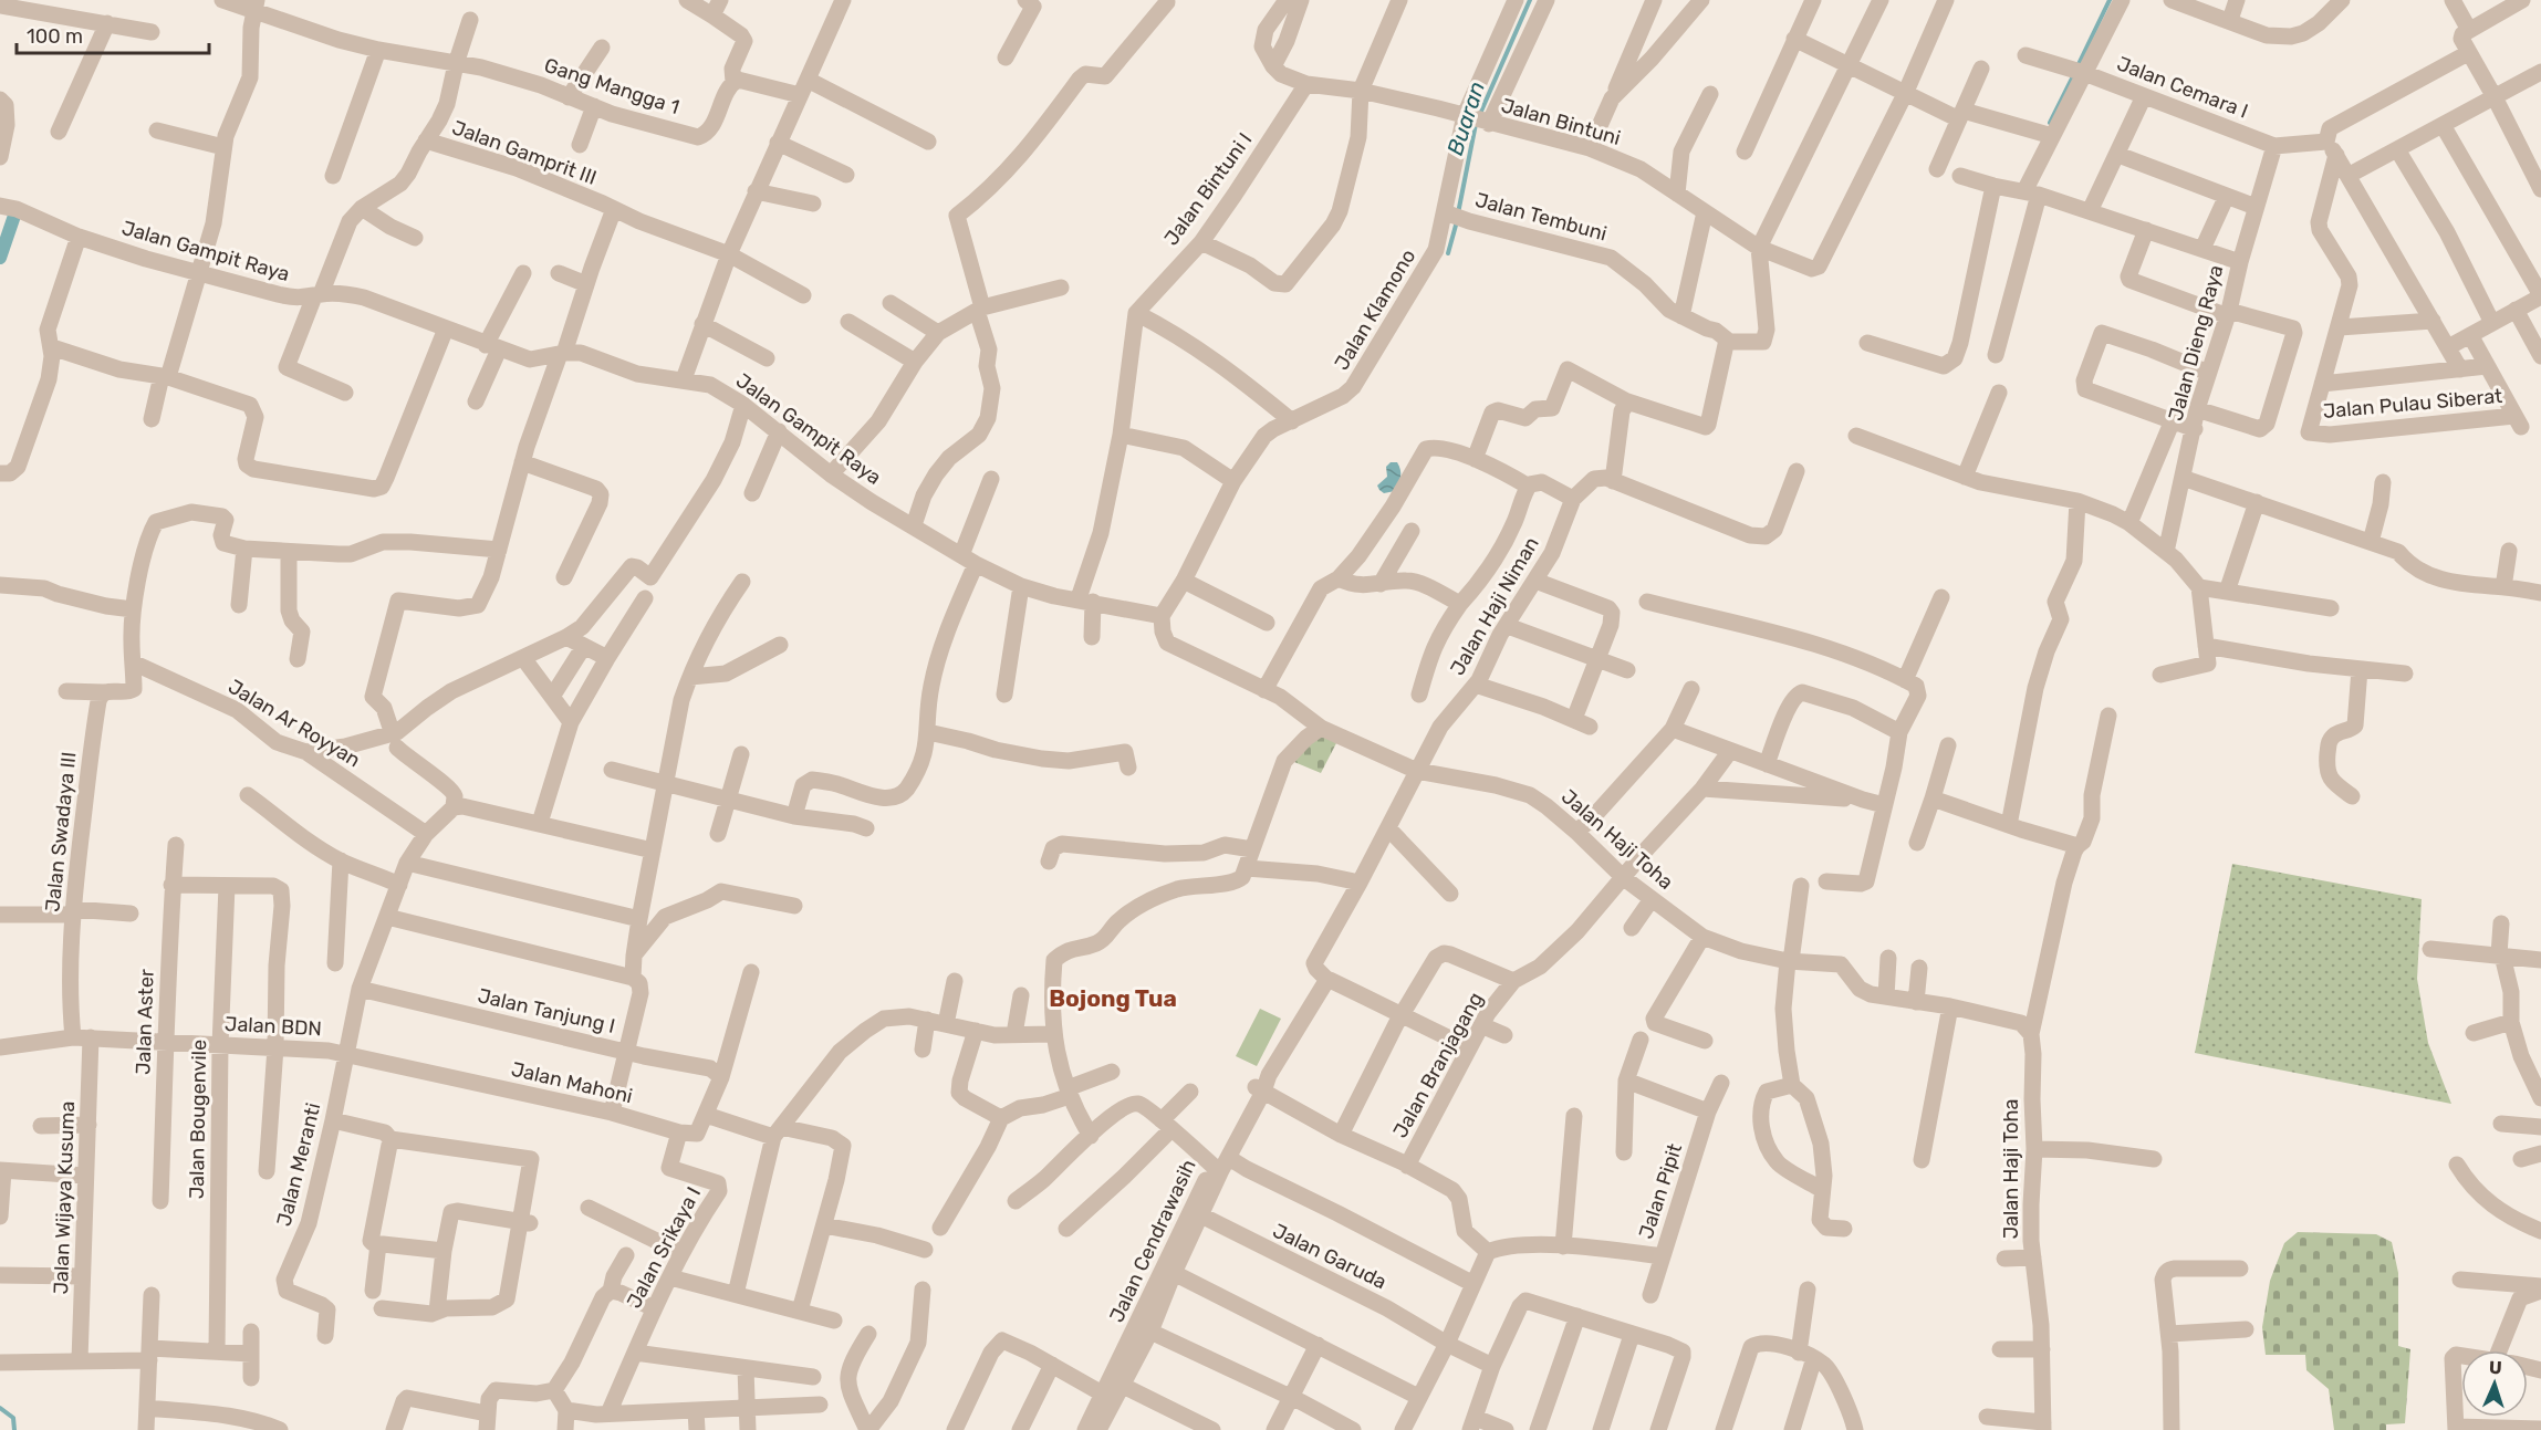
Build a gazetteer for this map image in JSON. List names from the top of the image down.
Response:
{
  "streets": {
    "street": [
      "Gang Mangga 1",
      "Jalan Cemara I",
      "Jalan Bintuni",
      "Jalan Gamprit III",
      "Jalan Bintuni I",
      "Jalan Tembuni",
      "Jalan Gampit Raya",
      "Jalan Klamono",
      "Jalan Dieng Raya",
      "Jalan Pulau Siberat",
      "Jalan Haji Niman",
      "Jalan Ar Royyan",
      "Jalan Swadaya III",
      "Jalan Haji Toha",
      "Jalan Tanjung I",
      "Jalan Aster",
      "Jalan BDN",
      "Jalan Branjagang",
      "Jalan Mahoni",
      "Jalan Bougenvile",
      "Jalan Meranti",
      "Jalan Pipit",
      "Jalan Wijaya Kusuma",
      "Jalan Cendrawasih",
      "Jalan Srikaya I",
      "Jalan Garuda"
    ]
  },
  "crossings": [
    ["Jalan Cemara I", "Jalan Dieng Raya"],
    ["Jalan Bintuni", "Jalan Bintuni I"],
    ["Jalan Bintuni", "Jalan Klamono"],
    ["Jalan Gamprit III", "Jalan Gampit Raya"],
    ["Jalan Tembuni", "Jalan Klamono"],
    ["Jalan Gampit Raya", "Jalan Klamono"],
    ["Jalan Gampit Raya", "Jalan Haji Toha"],
    ["Jalan Klamono", "Jalan Haji Toha"],
    ["Jalan Haji Niman", "Jalan Haji Toha"],
    ["Jalan Haji Niman", "Jalan Cendrawasih"],
    ["Jalan Ar Royyan", "Jalan Meranti"],
    ["Jalan Swadaya III", "Jalan BDN"],
    ["Jalan Haji Toha", "Jalan Branjagang"],
    ["Jalan Tanjung I", "Jalan Meranti"],
    ["Jalan Aster", "Jalan BDN"],
    ["Jalan BDN", "Jalan Mahoni"],
    ["Jalan BDN", "Jalan Bougenvile"],
    ["Jalan BDN", "Jalan Meranti"],
    ["Jalan BDN", "Jalan Wijaya Kusuma"],
    ["Jalan Mahoni", "Jalan Meranti"],
    ["Jalan Mahoni", "Jalan Srikaya I"],
    ["Jalan Cendrawasih", "Jalan Garuda"]
  ],
  "districts": ["Bojong Tua"],
  "water": ["Buaran"],
  "scale_bar": "100 m",
  "north": "top"
}
